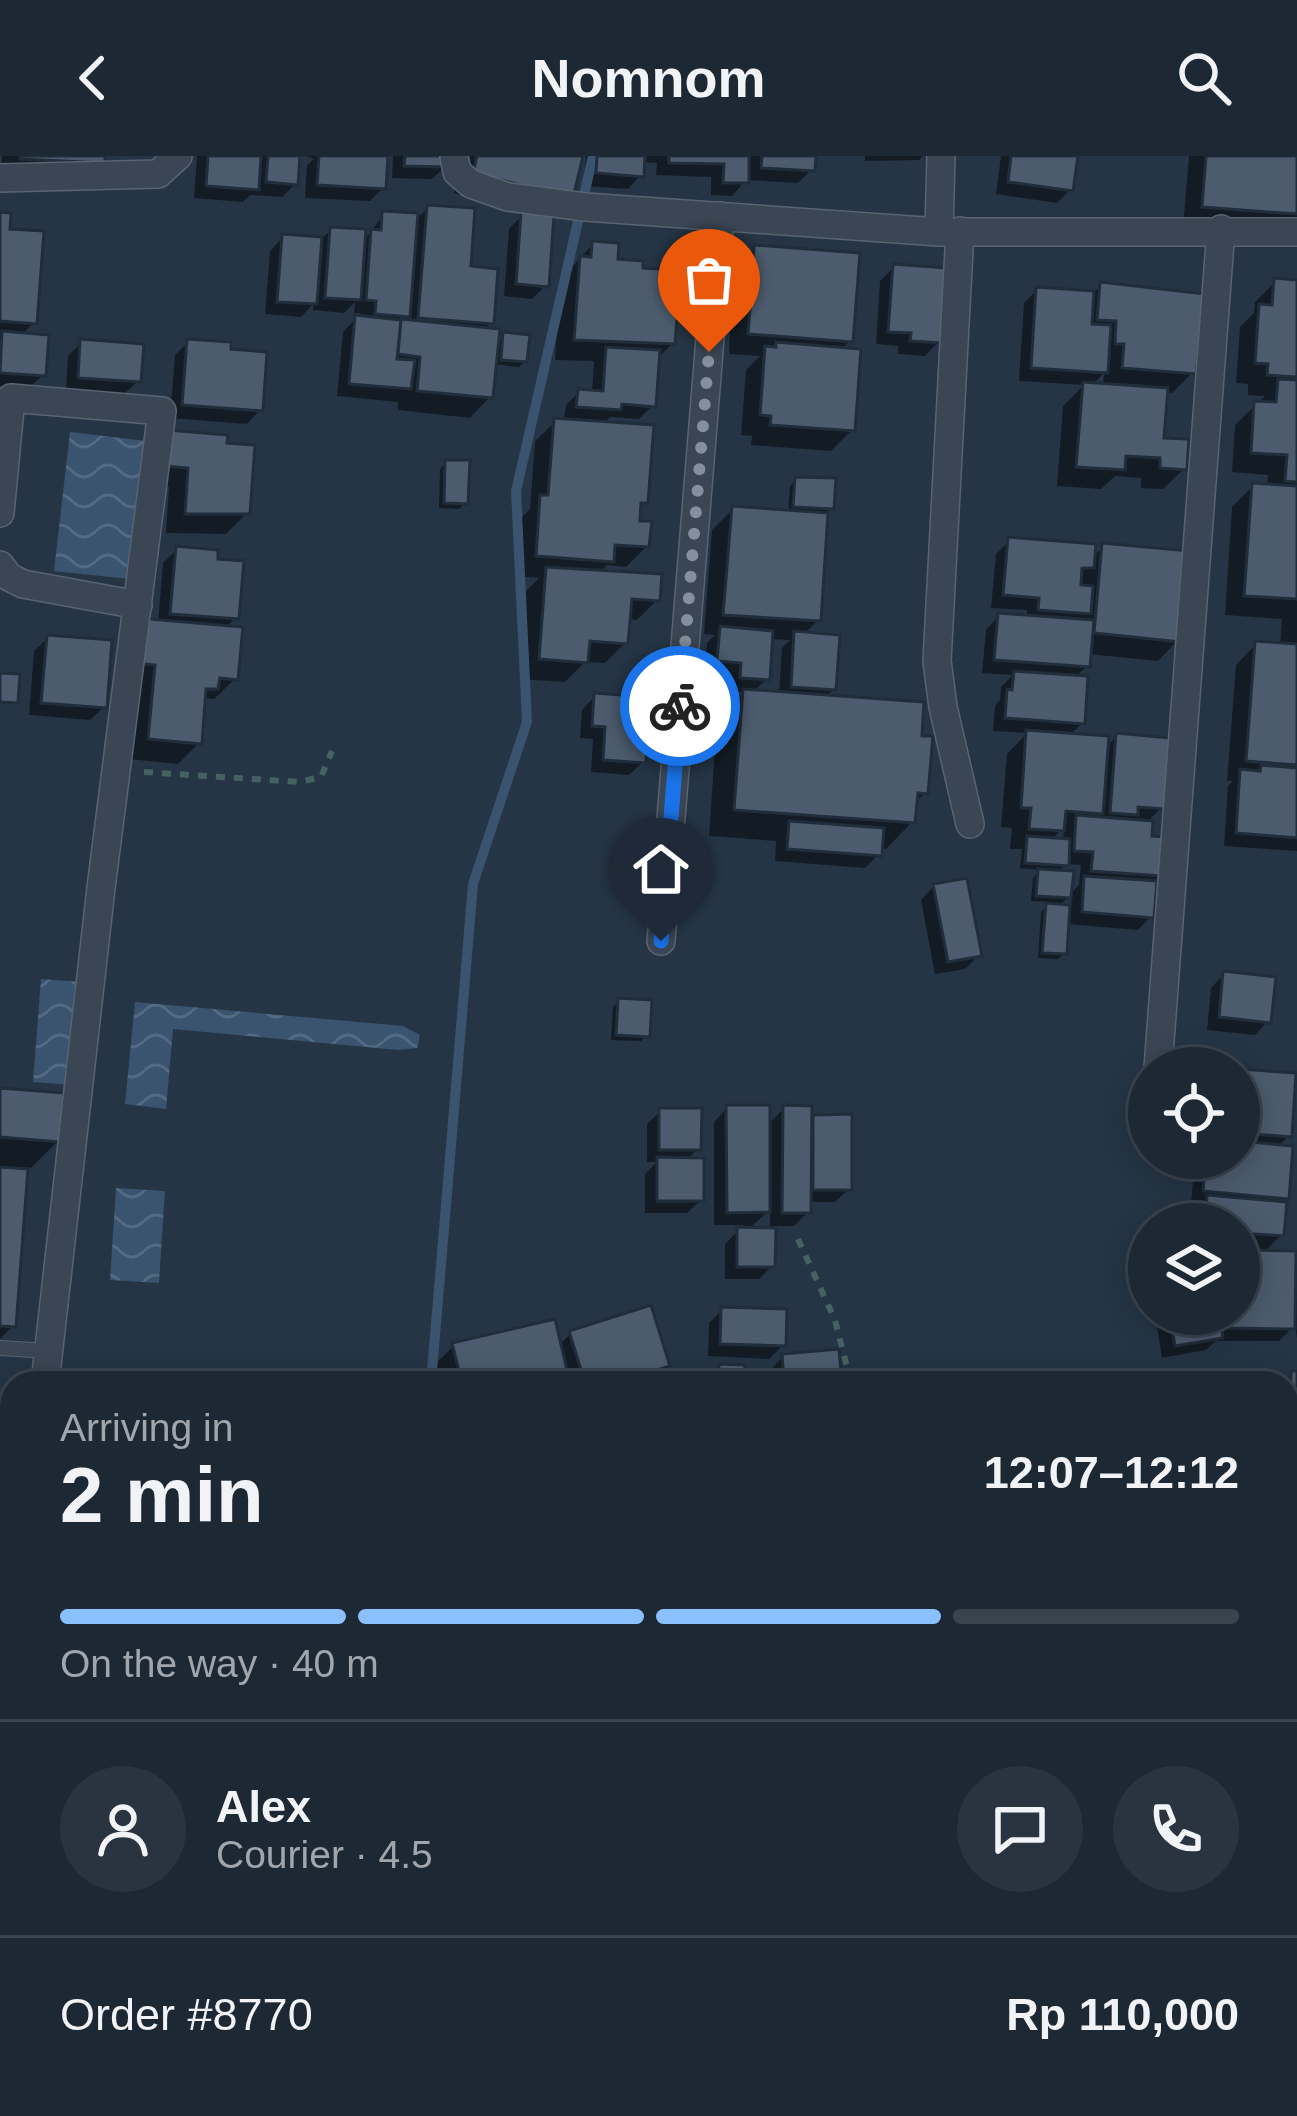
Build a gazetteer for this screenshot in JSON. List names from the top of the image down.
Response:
{
  "page": {
    "header": "Nomnom",
    "heading": ["2 min", "Arriving in", "12:07–12:12"],
    "panel": [
      "Alex",
      "Courier · 4.5",
      "Order #8770",
      "Rp 110,000"
    ],
    "bar": "On the way · 40 m"
  }
}
